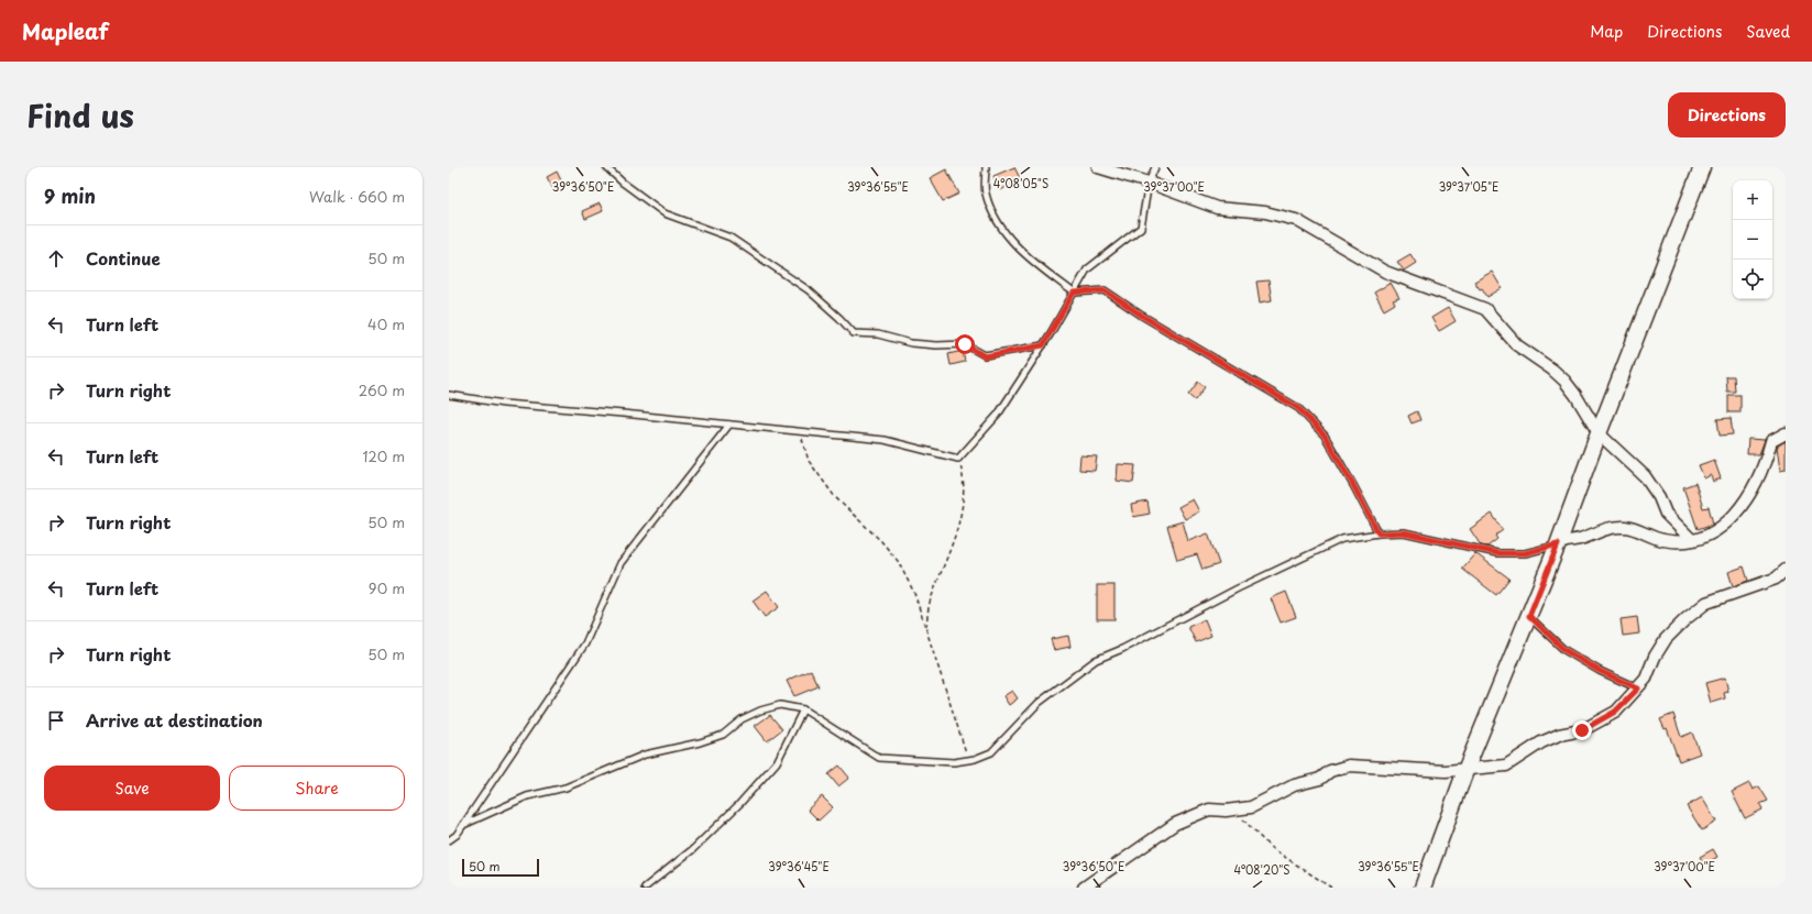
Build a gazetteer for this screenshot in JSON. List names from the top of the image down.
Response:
{
  "scale_bar": "50 m",
  "page": {
    "header": "Mapleaf",
    "nav": ["Map", "Directions", "Saved"],
    "title": "Find us",
    "buttons": [
      "Directions",
      ["Save", "Share"]
    ],
    "heading": ["9 min", "Walk · 660 m"],
    "map_buttons": ["+", "−"],
    "list": [
      ["Continue", "50 m"],
      ["Turn left", "40 m"],
      ["Turn right", "260 m"],
      ["Turn left", "120 m"],
      ["Turn right", "50 m"],
      ["Turn left", "90 m"],
      ["Turn right", "50 m"],
      "Arrive at destination"
    ],
    "scale": "50 m"
  },
  "coordinates": [
    "4°08'05\"S",
    "39°36'50\"E",
    "39°36'55\"E",
    "39°37'00\"E",
    "39°37'05\"E",
    "39°36'45\"E",
    "4°08'20\"S"
  ]
}
